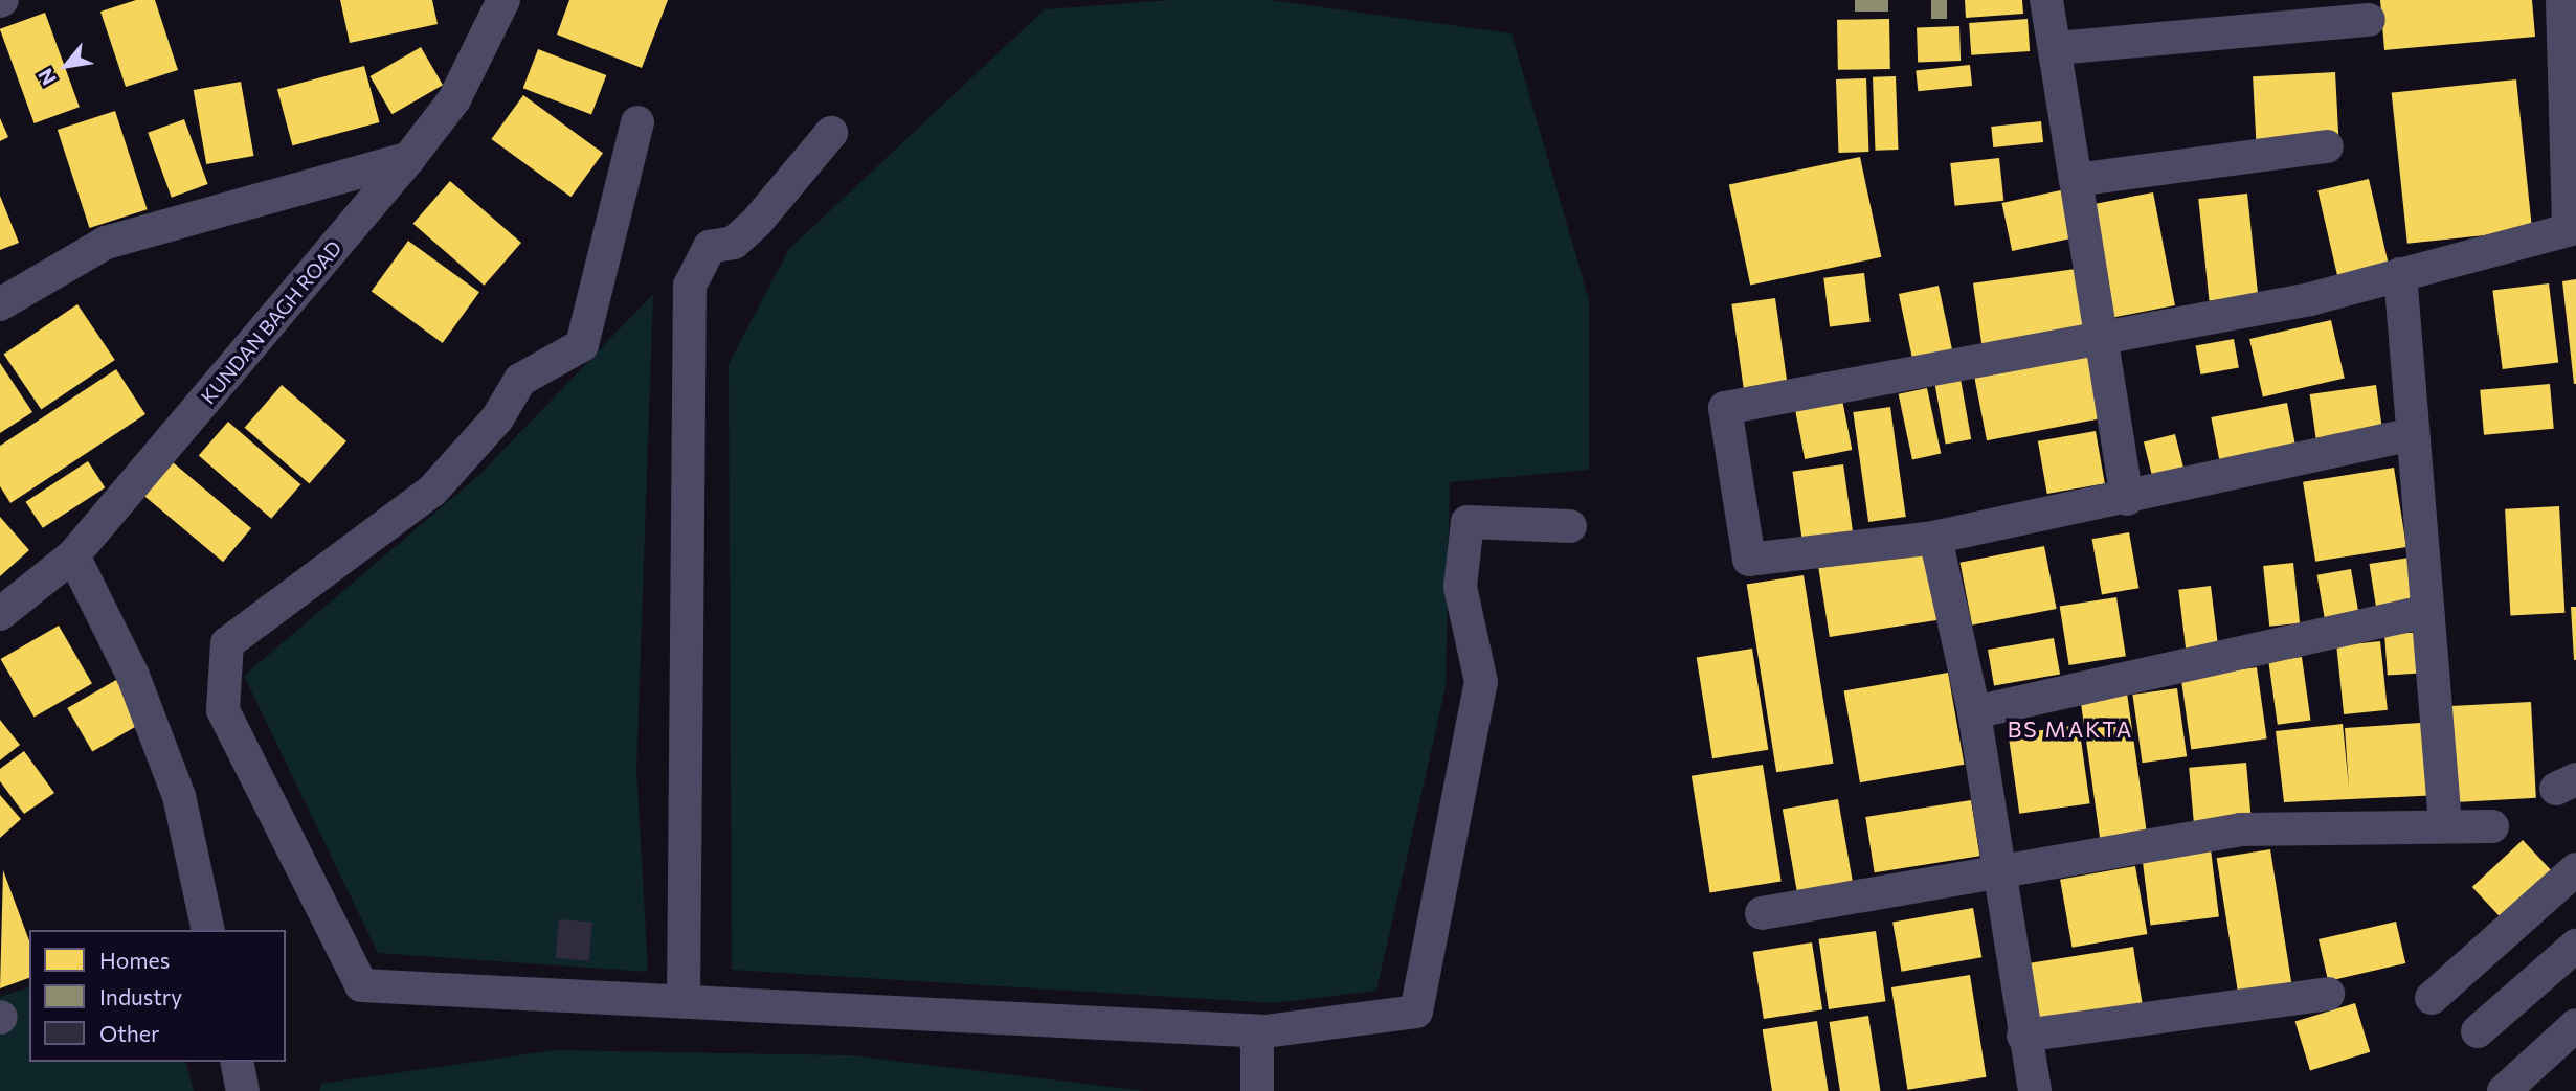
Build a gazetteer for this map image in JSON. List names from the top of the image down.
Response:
{
  "streets": {
    "street": ["KUNDAN BAGH ROAD"]
  },
  "districts": ["BS MAKTA"],
  "legend": ["Homes", "Industry", "Other"],
  "north": "bottom left"
}
